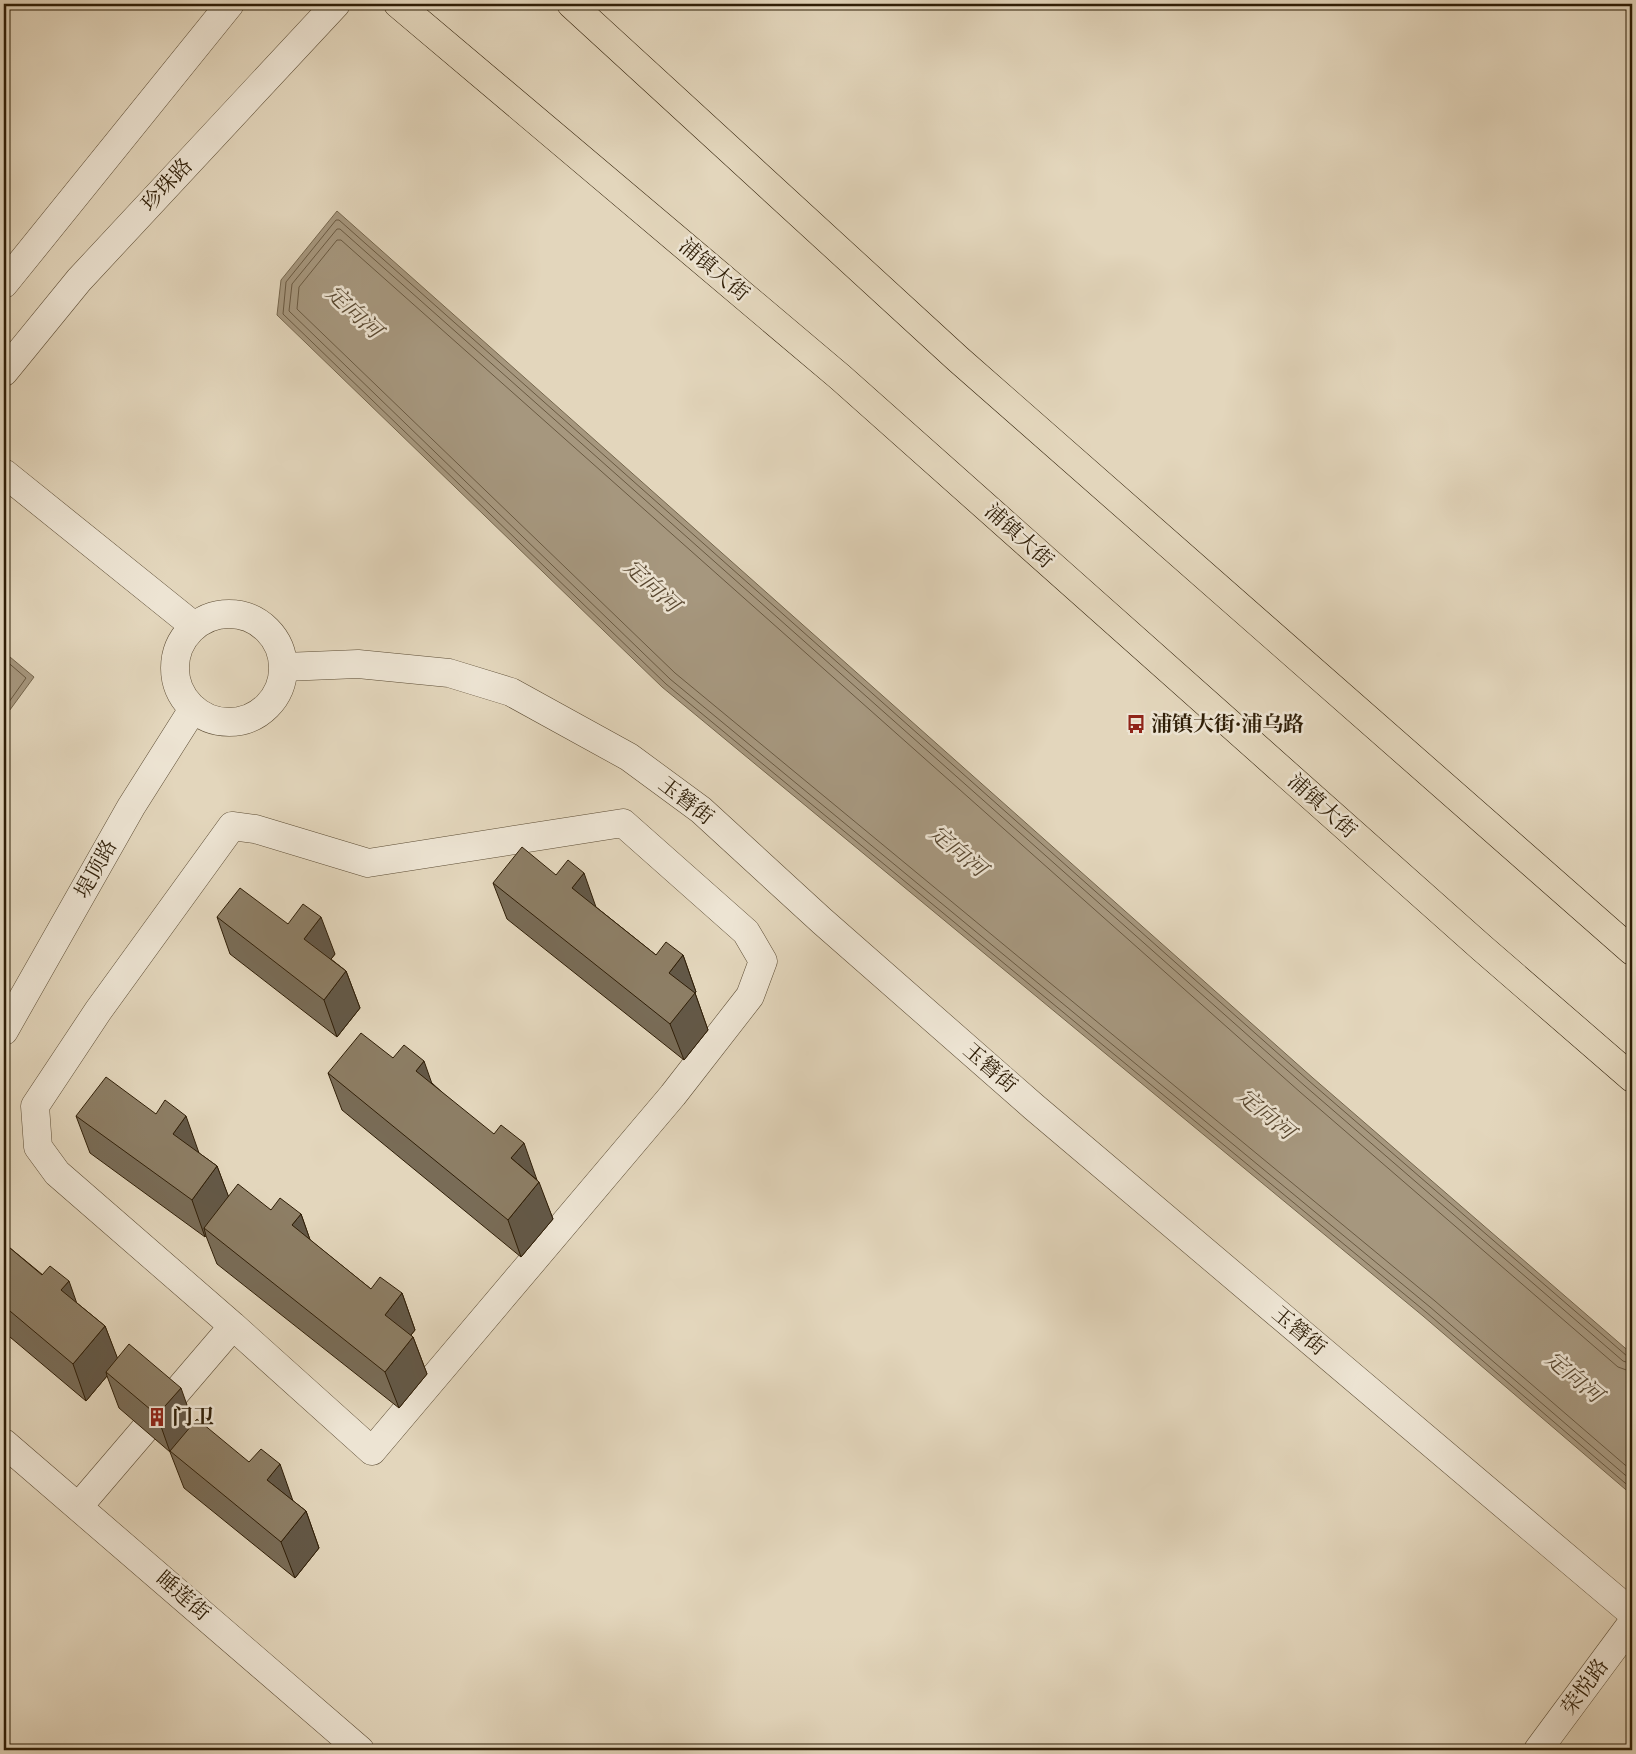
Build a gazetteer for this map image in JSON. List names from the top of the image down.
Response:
{
  "streets": {
    "main road": ["浦镇大街"],
    "street": [
      "珍珠路",
      "玉簪街",
      "堤顶路",
      "睡莲街",
      "荣悦路"
    ]
  },
  "crossings": [
    ["玉簪街", "堤顶路"]
  ],
  "water": ["定向河"],
  "places": {
    "bus stop": ["浦镇大街·浦乌路"],
    "building": ["门卫"]
  }
}
